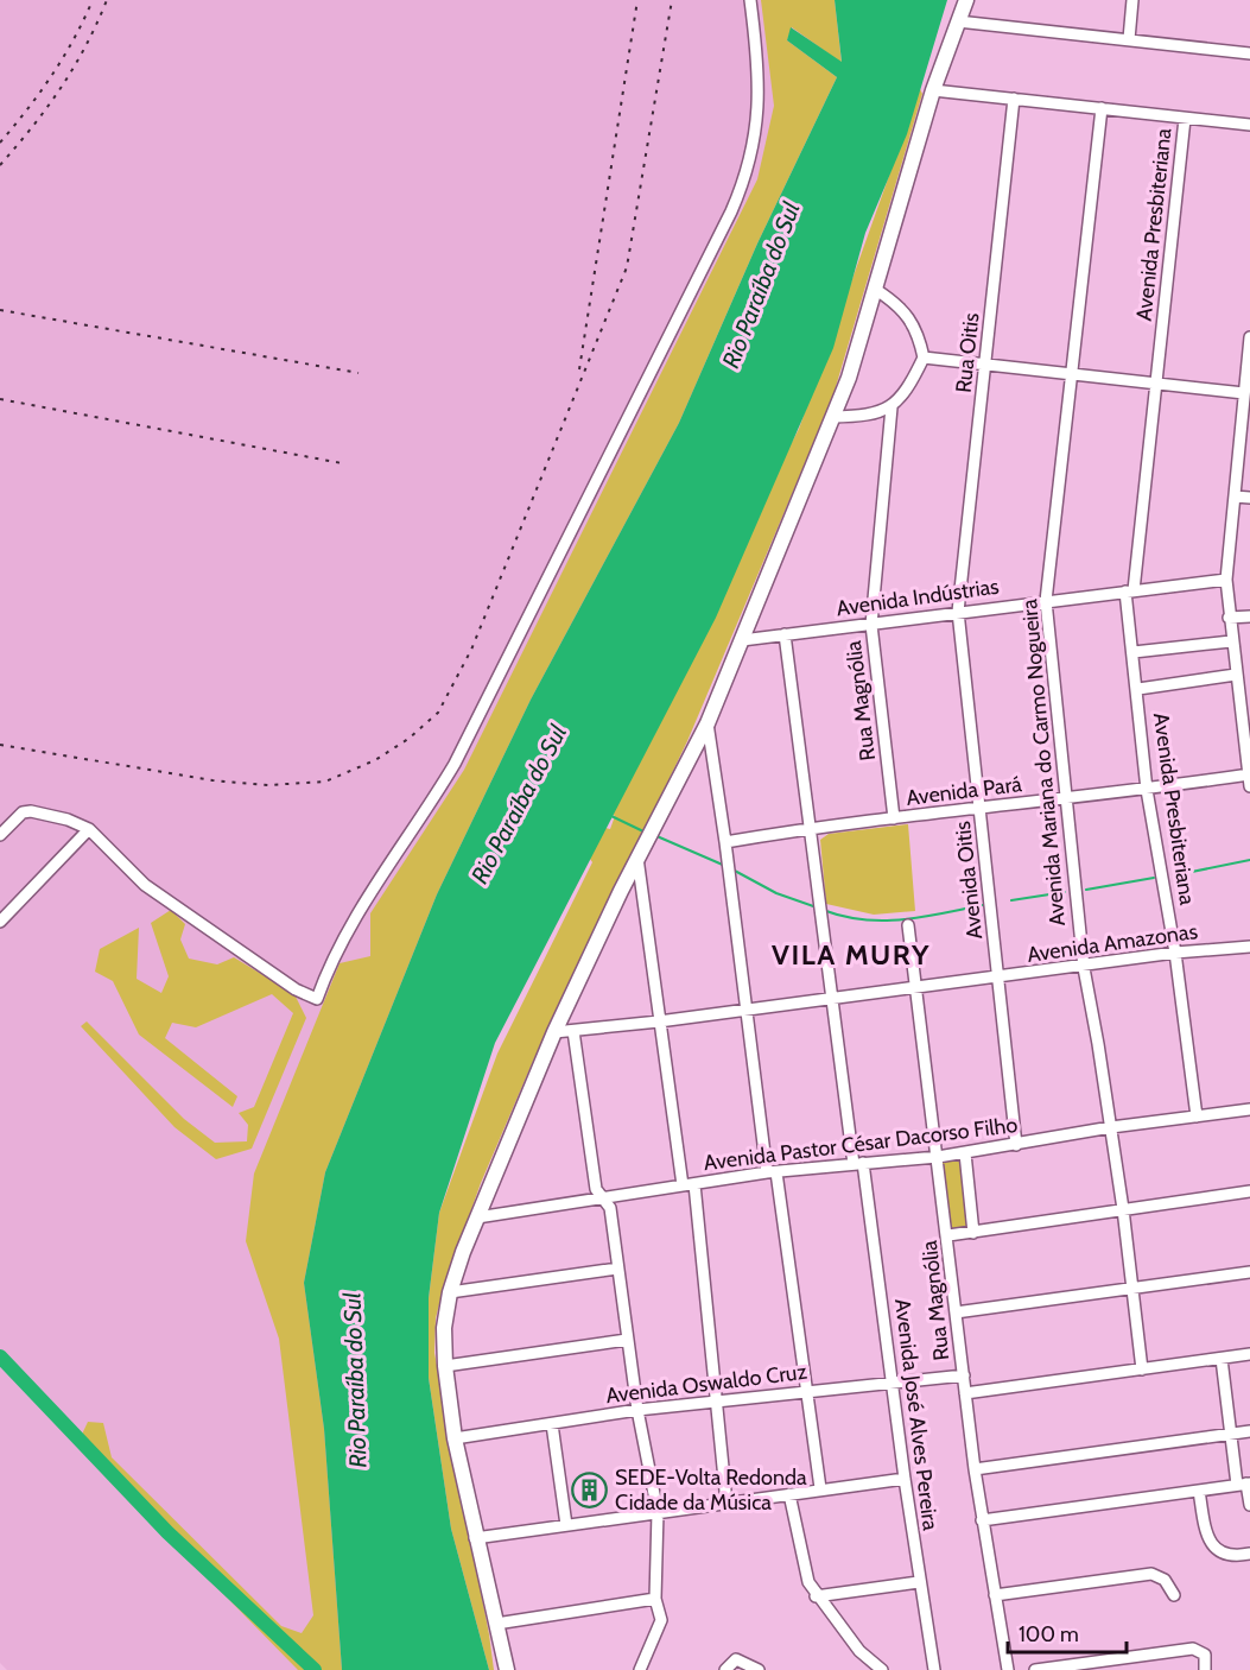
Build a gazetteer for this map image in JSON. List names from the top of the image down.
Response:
{
  "streets": {
    "street": [
      "Avenida Presbiteriana",
      "Rua Oitis",
      "Avenida Indústrias",
      "Rua Magnólia",
      "Avenida Mariana do Carmo Nogueira",
      "Avenida Pará",
      "Avenida Oitis",
      "Avenida Amazonas",
      "Avenida Pastor César Dacorso Filho",
      "Avenida Oswaldo Cruz",
      "Avenida José Alves Pereira"
    ]
  },
  "crossings": [
    ["Avenida Presbiteriana", "Avenida Indústrias"],
    ["Avenida Presbiteriana", "Avenida Pará"],
    ["Avenida Presbiteriana", "Avenida Amazonas"],
    ["Avenida Presbiteriana", "Avenida Pastor César Dacorso Filho"],
    ["Rua Oitis", "Avenida Indústrias"],
    ["Rua Oitis", "Avenida Oitis"],
    ["Avenida Indústrias", "Rua Magnólia"],
    ["Avenida Indústrias", "Avenida Mariana do Carmo Nogueira"],
    ["Avenida Indústrias", "Avenida Oitis"],
    ["Rua Magnólia", "Avenida Pará"],
    ["Rua Magnólia", "Avenida Amazonas"],
    ["Rua Magnólia", "Avenida Pastor César Dacorso Filho"],
    ["Rua Magnólia", "Avenida Oswaldo Cruz"],
    ["Avenida Mariana do Carmo Nogueira", "Avenida Pará"],
    ["Avenida Mariana do Carmo Nogueira", "Avenida Amazonas"],
    ["Avenida Mariana do Carmo Nogueira", "Avenida Pastor César Dacorso Filho"],
    ["Avenida Pará", "Avenida Oitis"],
    ["Avenida Pará", "Avenida José Alves Pereira"],
    ["Avenida Oitis", "Avenida Amazonas"],
    ["Avenida Oitis", "Avenida Pastor César Dacorso Filho"],
    ["Avenida Amazonas", "Avenida José Alves Pereira"],
    ["Avenida Pastor César Dacorso Filho", "Avenida José Alves Pereira"],
    ["Avenida Oswaldo Cruz", "Avenida José Alves Pereira"]
  ],
  "districts": ["VILA MURY"],
  "water": ["Rio Paraíba do Sul"],
  "places": {
    "building": ["SEDE-Volta Redonda Cidade da Música"]
  },
  "scale_bar": "100 m"
}
